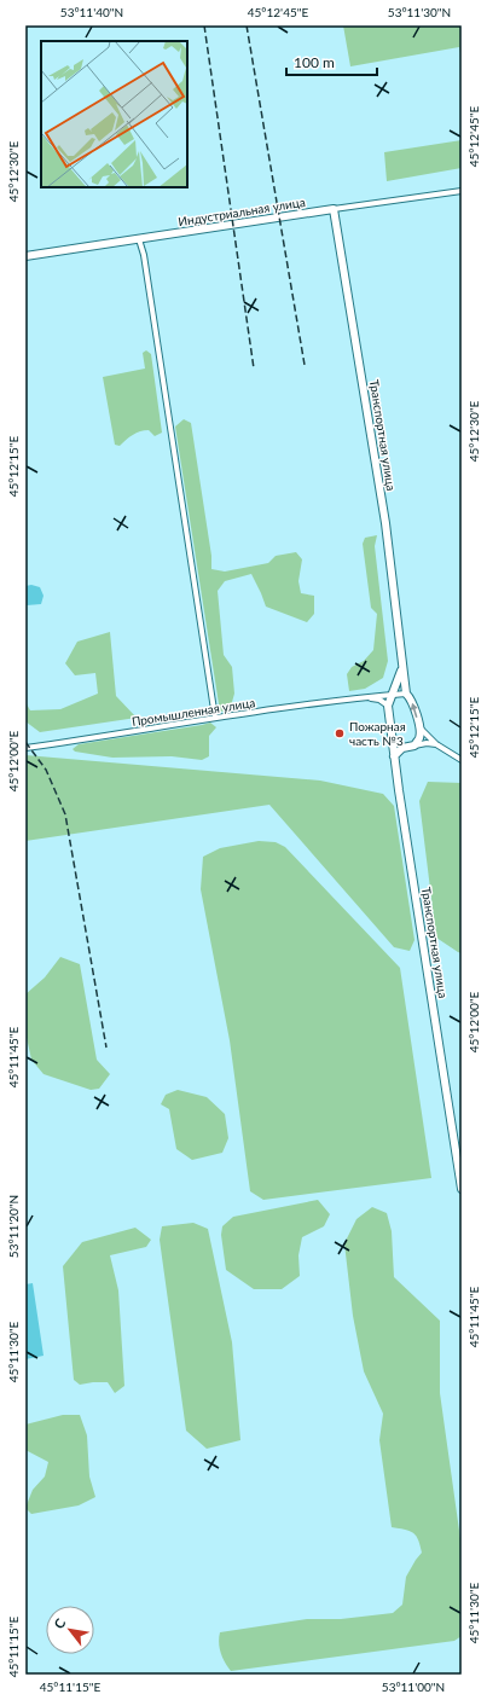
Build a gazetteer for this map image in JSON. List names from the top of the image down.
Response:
{
  "streets": {
    "street": ["Индустриальная улица", "Транспортная улица", "Промышленная улица"]
  },
  "crossings": [
    ["Индустриальная улица", "Транспортная улица"],
    ["Транспортная улица", "Промышленная улица"]
  ],
  "places": ["Пожарная часть №3"],
  "scale_bar": "100 m",
  "north": "top left",
  "coordinates": [
    "53°11'40\"N",
    "45°12'45\"E",
    "53°11'30\"N",
    "45°12'30\"E",
    "45°12'15\"E",
    "45°12'00\"E",
    "45°11'45\"E",
    "53°11'20\"N",
    "45°11'30\"E",
    "45°11'15\"E",
    "53°11'00\"N"
  ]
}
